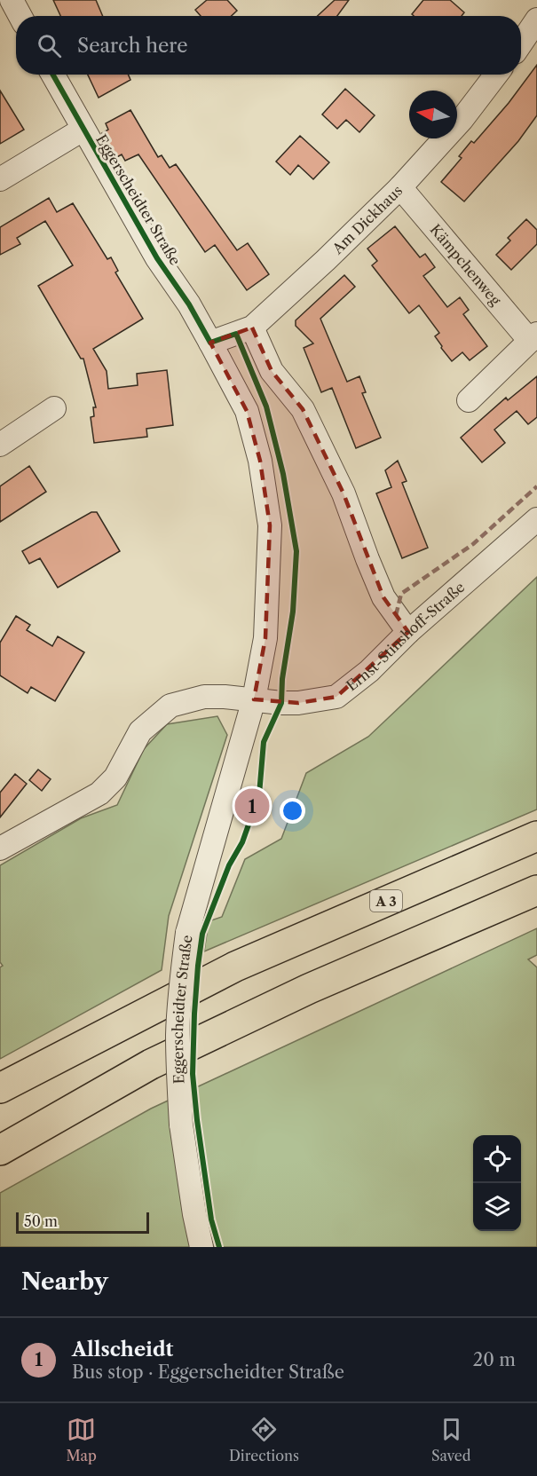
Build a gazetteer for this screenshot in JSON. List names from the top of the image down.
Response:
{
  "streets": {
    "highway": ["A 3"],
    "street": [
      "Eggerscheidter Straße",
      "Am Dickhaus",
      "Kämpchenweg",
      "Ernst-Stinshoff-Straße"
    ]
  },
  "crossings": [
    ["Eggerscheidter Straße", "Am Dickhaus"],
    ["Eggerscheidter Straße", "Ernst-Stinshoff-Straße"],
    ["Am Dickhaus", "Kämpchenweg"]
  ],
  "scale_bar": "50 m",
  "north": "left",
  "page": {
    "search": "Search here",
    "pins": "1",
    "scale": "50 m",
    "heading": "Nearby",
    "list": [
      {
        "mark": "1",
        "name": "Allscheidt",
        "note": "Bus stop · Eggerscheidter Straße",
        "value": "20 m"
      }
    ],
    "nav": ["Map", "Directions", "Saved"]
  }
}
